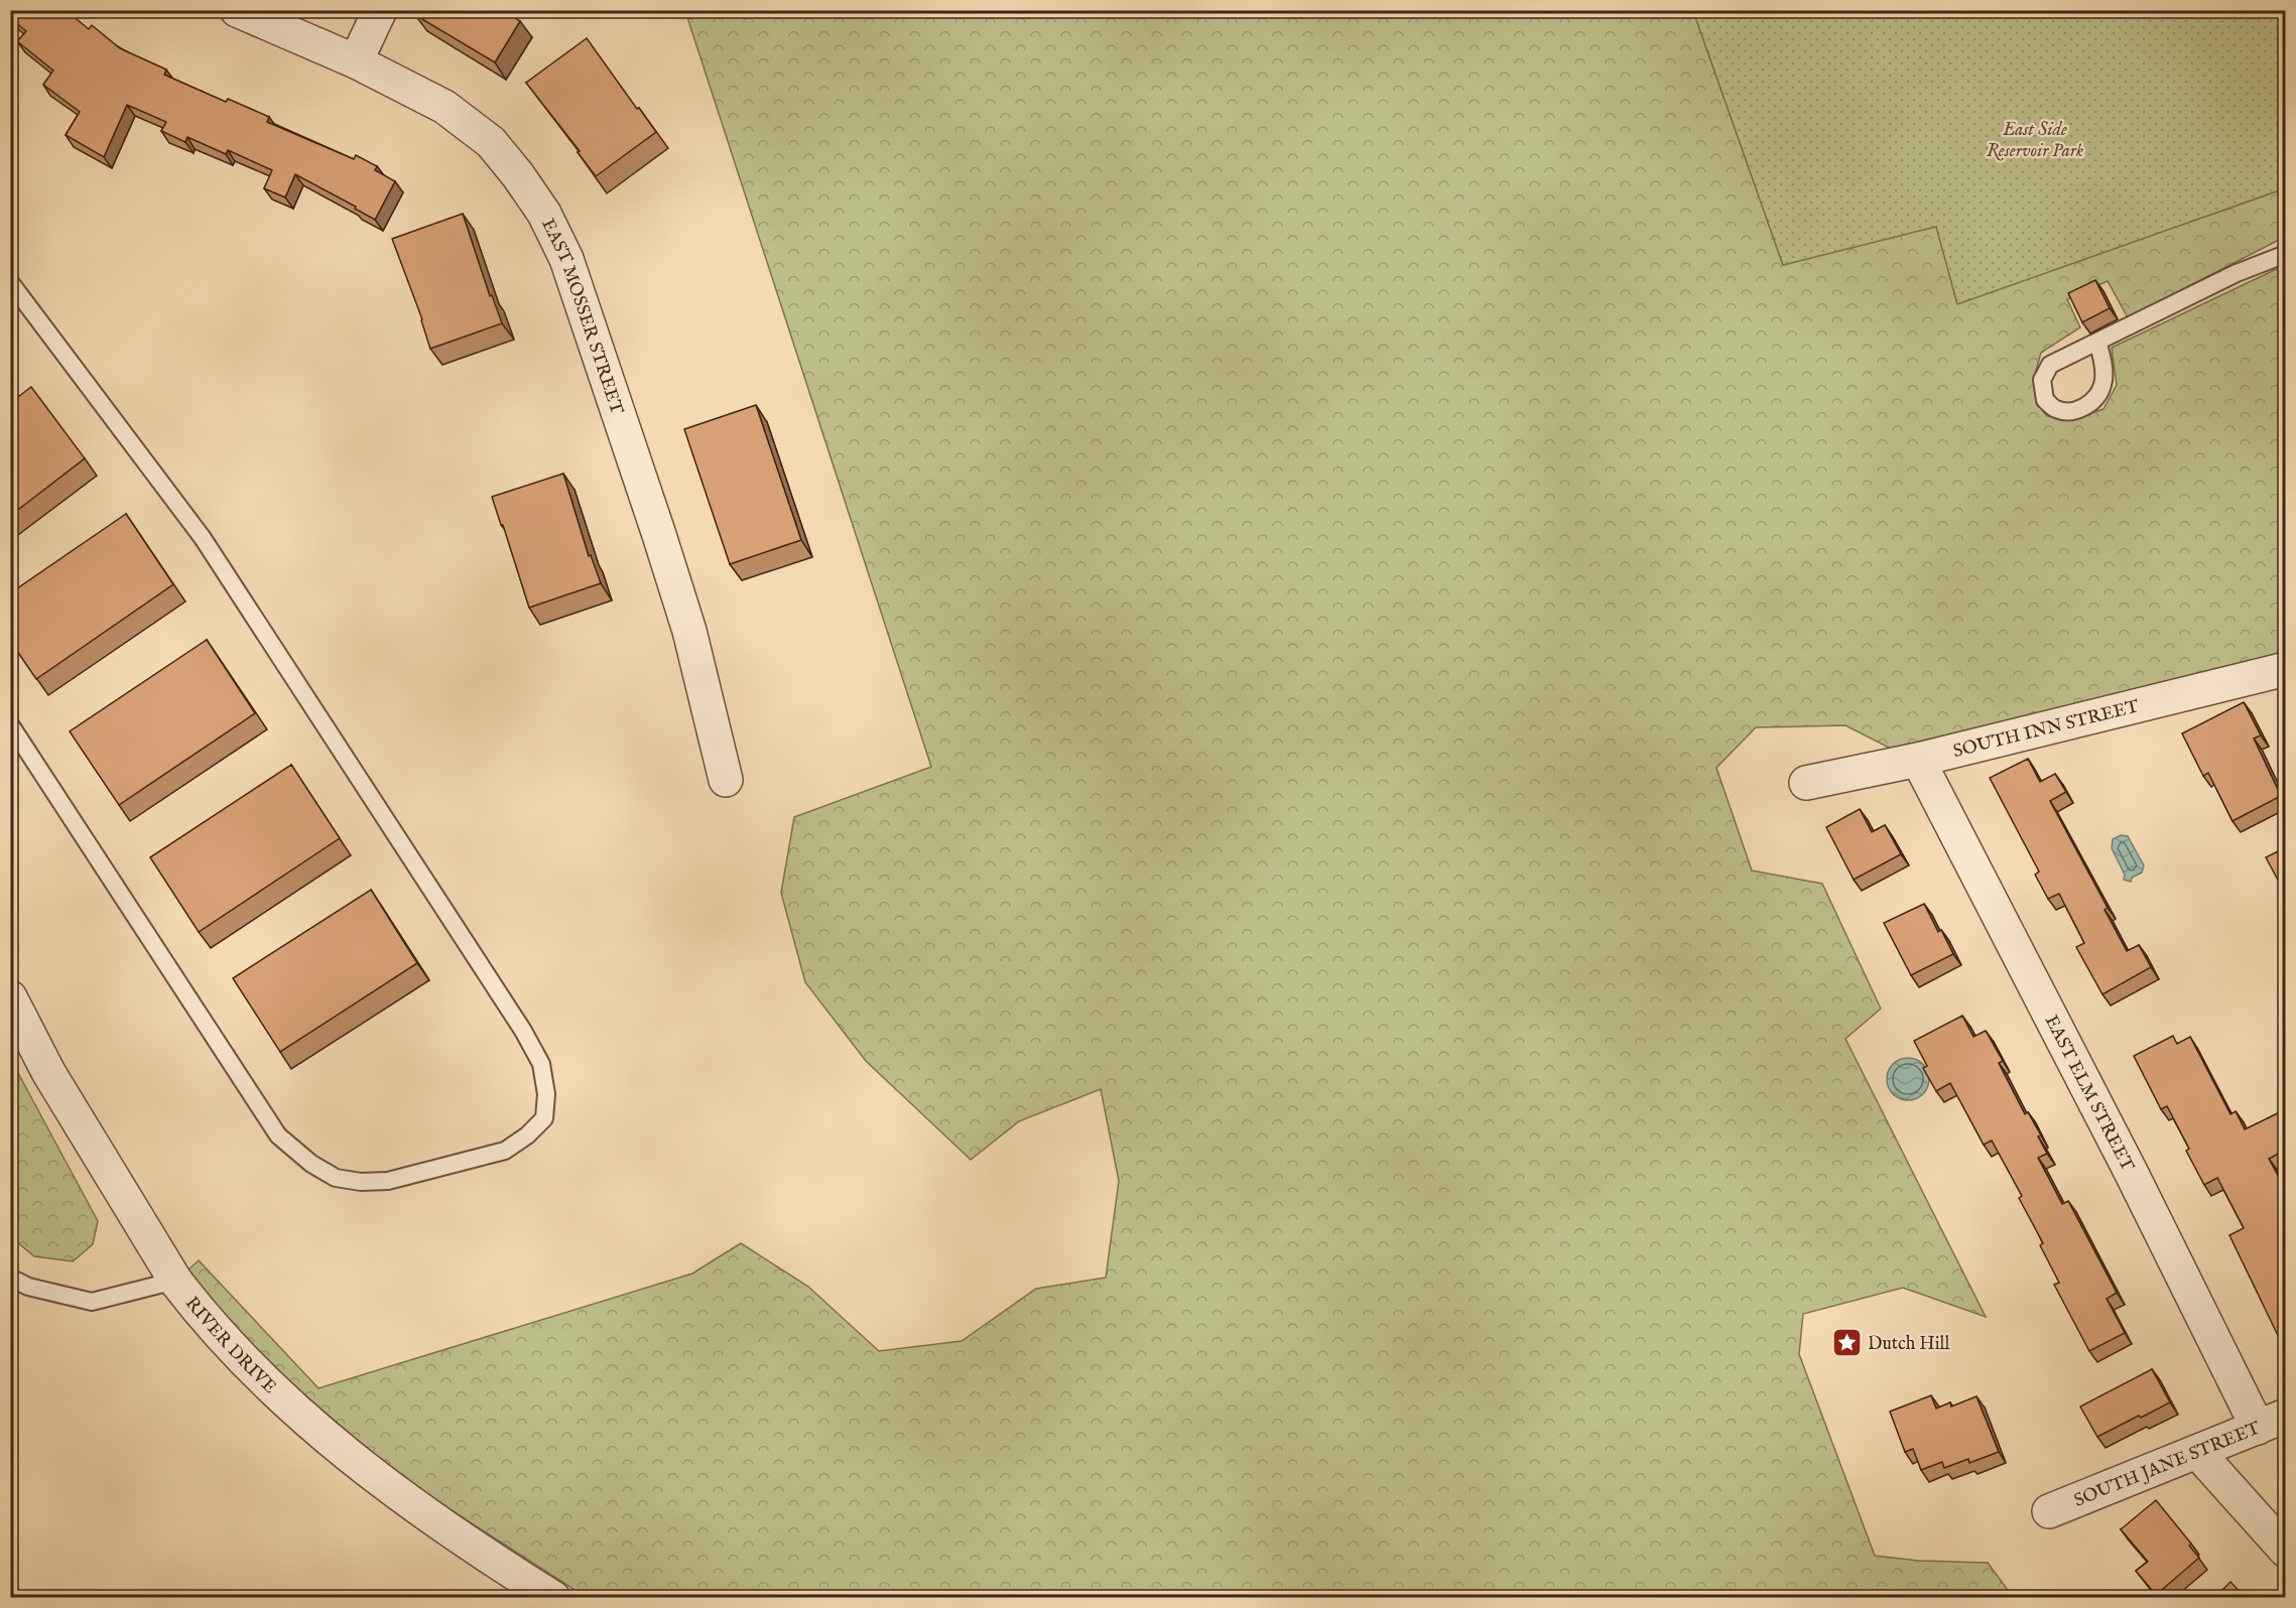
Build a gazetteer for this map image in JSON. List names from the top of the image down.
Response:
{
  "streets": {
    "street": [
      "EAST MOSSER STREET",
      "SOUTH INN STREET",
      "EAST ELM STREET",
      "RIVER DRIVE",
      "SOUTH JANE STREET"
    ]
  },
  "crossings": [
    ["SOUTH INN STREET", "EAST ELM STREET"],
    ["EAST ELM STREET", "SOUTH JANE STREET"]
  ],
  "parks": ["East Side Reservoir Park"],
  "places": {
    "place": ["Dutch Hill"]
  }
}
